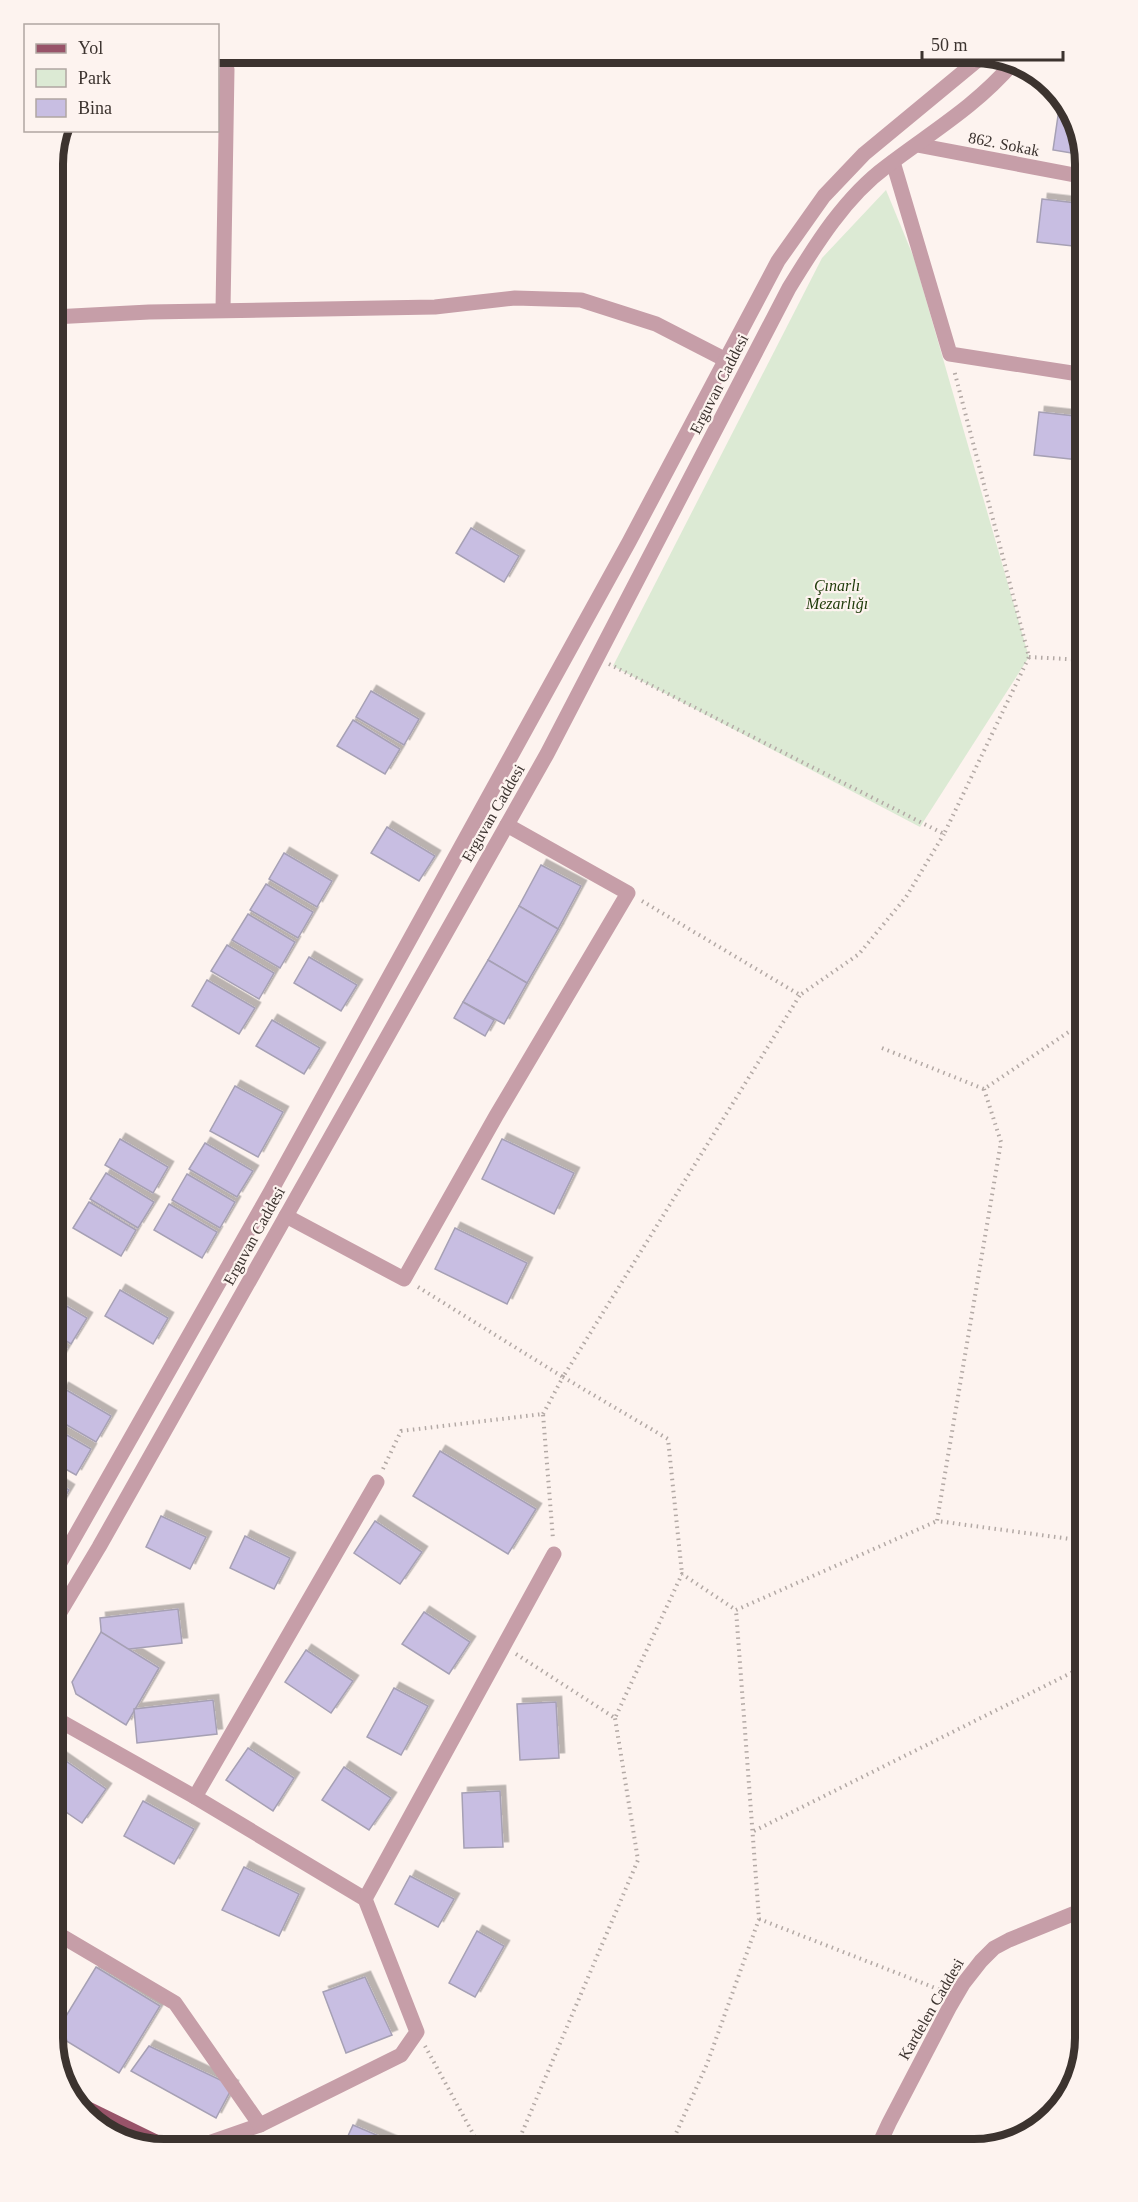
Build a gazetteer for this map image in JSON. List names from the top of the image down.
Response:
{
  "streets": {
    "street": ["862. Sokak", "Erguvan Caddesi", "Kardelen Caddesi"]
  },
  "crossings": [
    ["862. Sokak", "Erguvan Caddesi"]
  ],
  "parks": ["Çınarlı Mezarlığı"],
  "legend": ["Yol", "Park", "Bina"],
  "scale_bar": "50 m"
}
